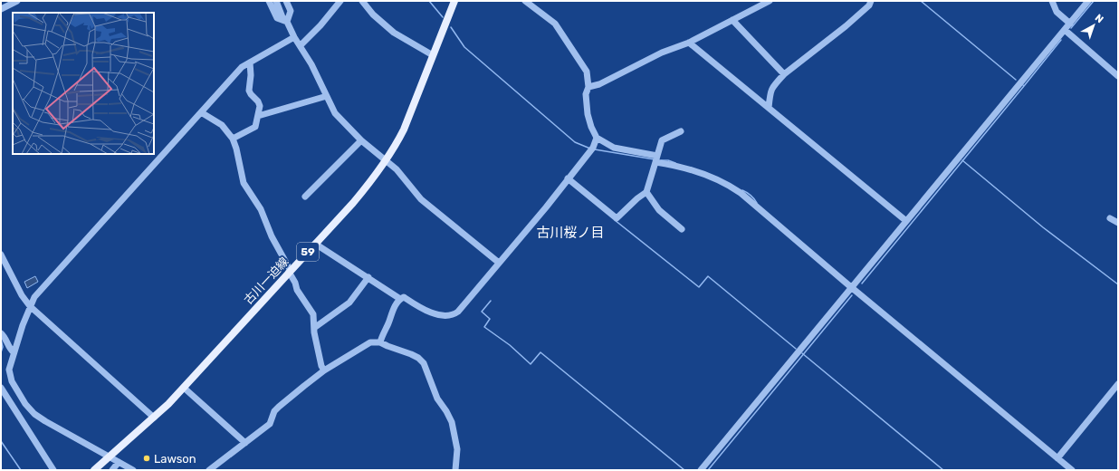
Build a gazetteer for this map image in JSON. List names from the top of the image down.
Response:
{
  "streets": {
    "main road": ["59", "古川一迫線"]
  },
  "districts": ["古川桜ノ目"],
  "places": ["Lawson"],
  "north": "top right"
}
